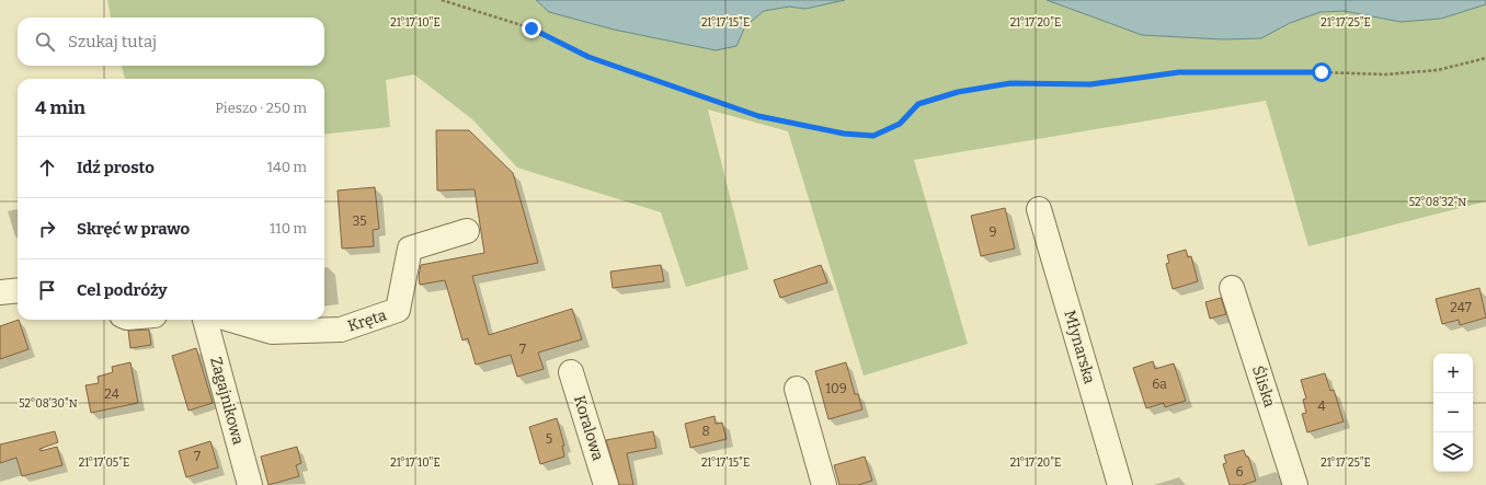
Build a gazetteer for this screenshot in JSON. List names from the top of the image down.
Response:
{
  "streets": {
    "street": [
      "Kręta",
      "Młynarska",
      "Śliska",
      "Zagajnikowa",
      "Koralowa"
    ]
  },
  "house_numbers": [
    "35",
    "9",
    "247",
    "7",
    "6a",
    "109",
    "24",
    "4",
    "8",
    "5",
    "7",
    "6"
  ],
  "page": {
    "search": "Szukaj tutaj",
    "heading": ["4 min", "Pieszo · 250 m"],
    "list": [
      ["Idź prosto", "140 m"],
      ["Skręć w prawo", "110 m"],
      "Cel podróży"
    ],
    "map_buttons": ["+", "−"]
  },
  "coordinates": [
    "21°17'10\"E",
    "21°17'15\"E",
    "21°17'20\"E",
    "21°17'25\"E",
    "52°08'32\"N",
    "52°08'30\"N",
    "21°17'05\"E"
  ]
}
